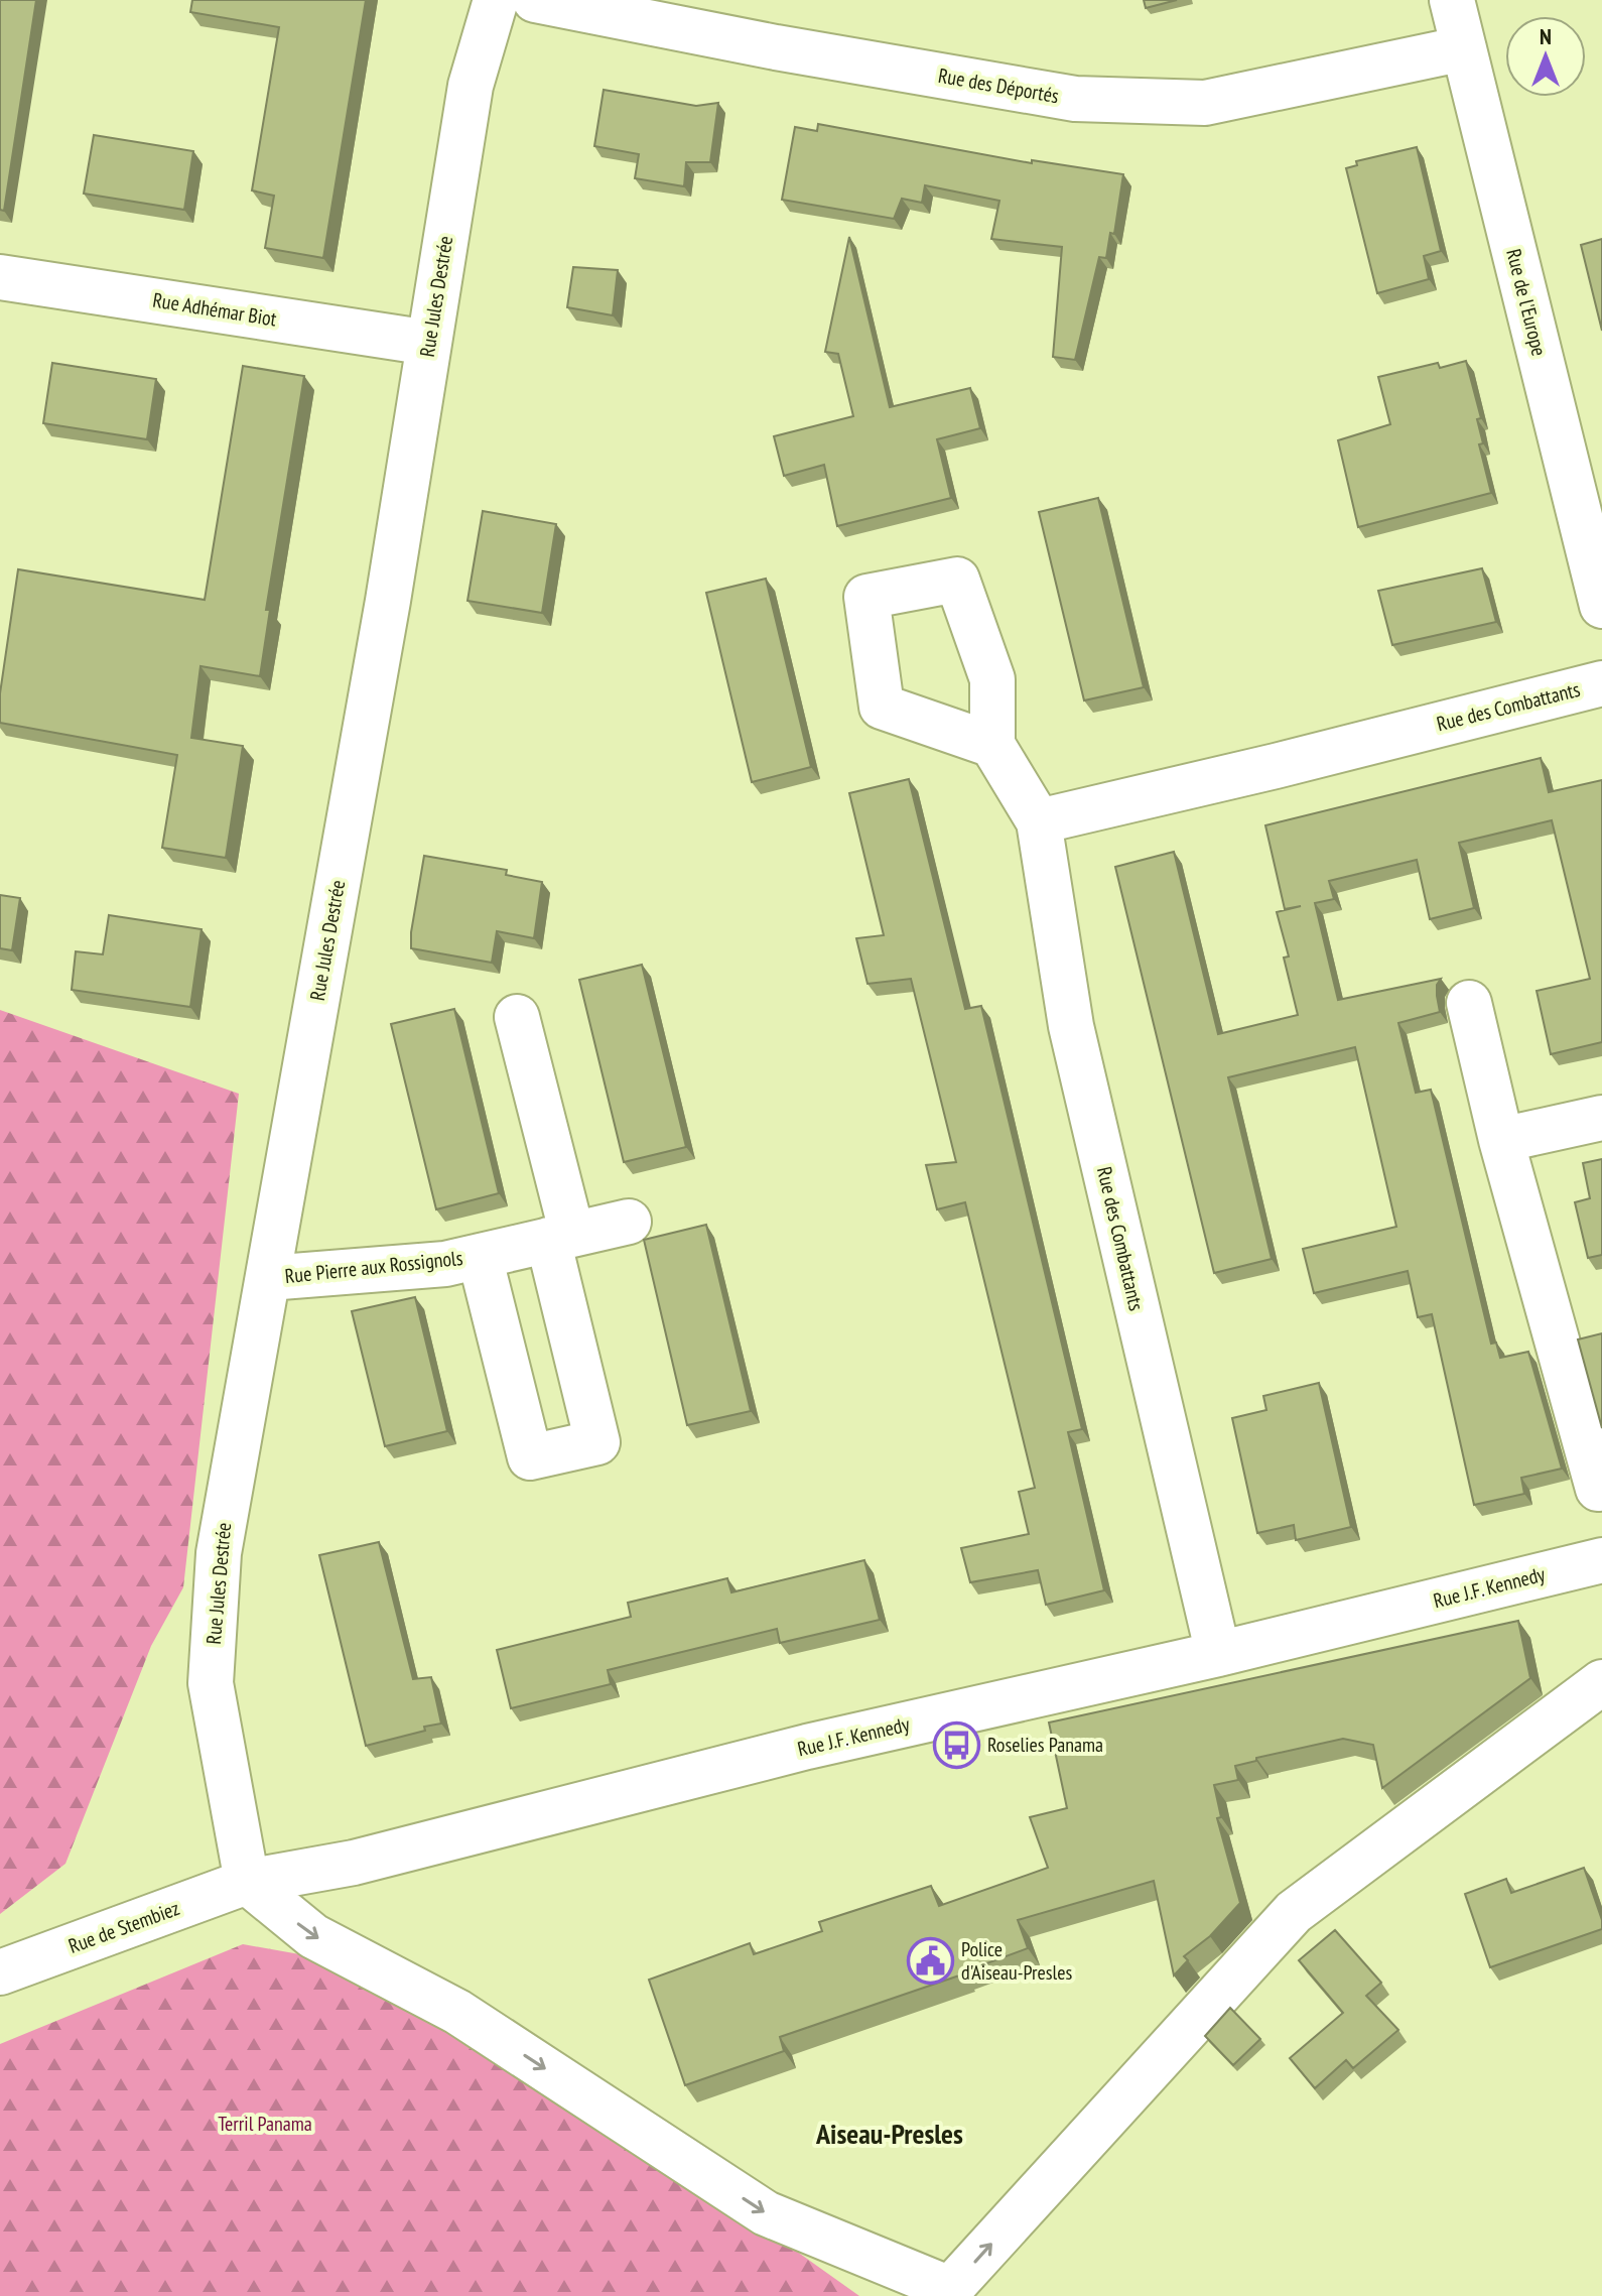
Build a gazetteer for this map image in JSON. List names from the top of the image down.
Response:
{
  "streets": {
    "street": [
      "Rue des Déportés",
      "Rue Jules Destrée",
      "Rue de l'Europe",
      "Rue Adhémar Biot",
      "Rue des Combattants",
      "Rue Pierre aux Rossignols",
      "Rue J.F. Kennedy",
      "Rue de Stembiez"
    ]
  },
  "crossings": [
    ["Rue des Déportés", "Rue de l'Europe"],
    ["Rue Jules Destrée", "Rue Adhémar Biot"],
    ["Rue Jules Destrée", "Rue Pierre aux Rossignols"],
    ["Rue Jules Destrée", "Rue J.F. Kennedy"],
    ["Rue Jules Destrée", "Rue de Stembiez"],
    ["Rue des Combattants", "Rue J.F. Kennedy"],
    ["Rue J.F. Kennedy", "Rue de Stembiez"]
  ],
  "districts": ["Aiseau-Presles"],
  "parks": ["Terril Panama"],
  "places": {
    "bus stop": ["Roselies Panama"],
    "public building": ["Police d'Aiseau-Presles"]
  },
  "north": "top"
}
